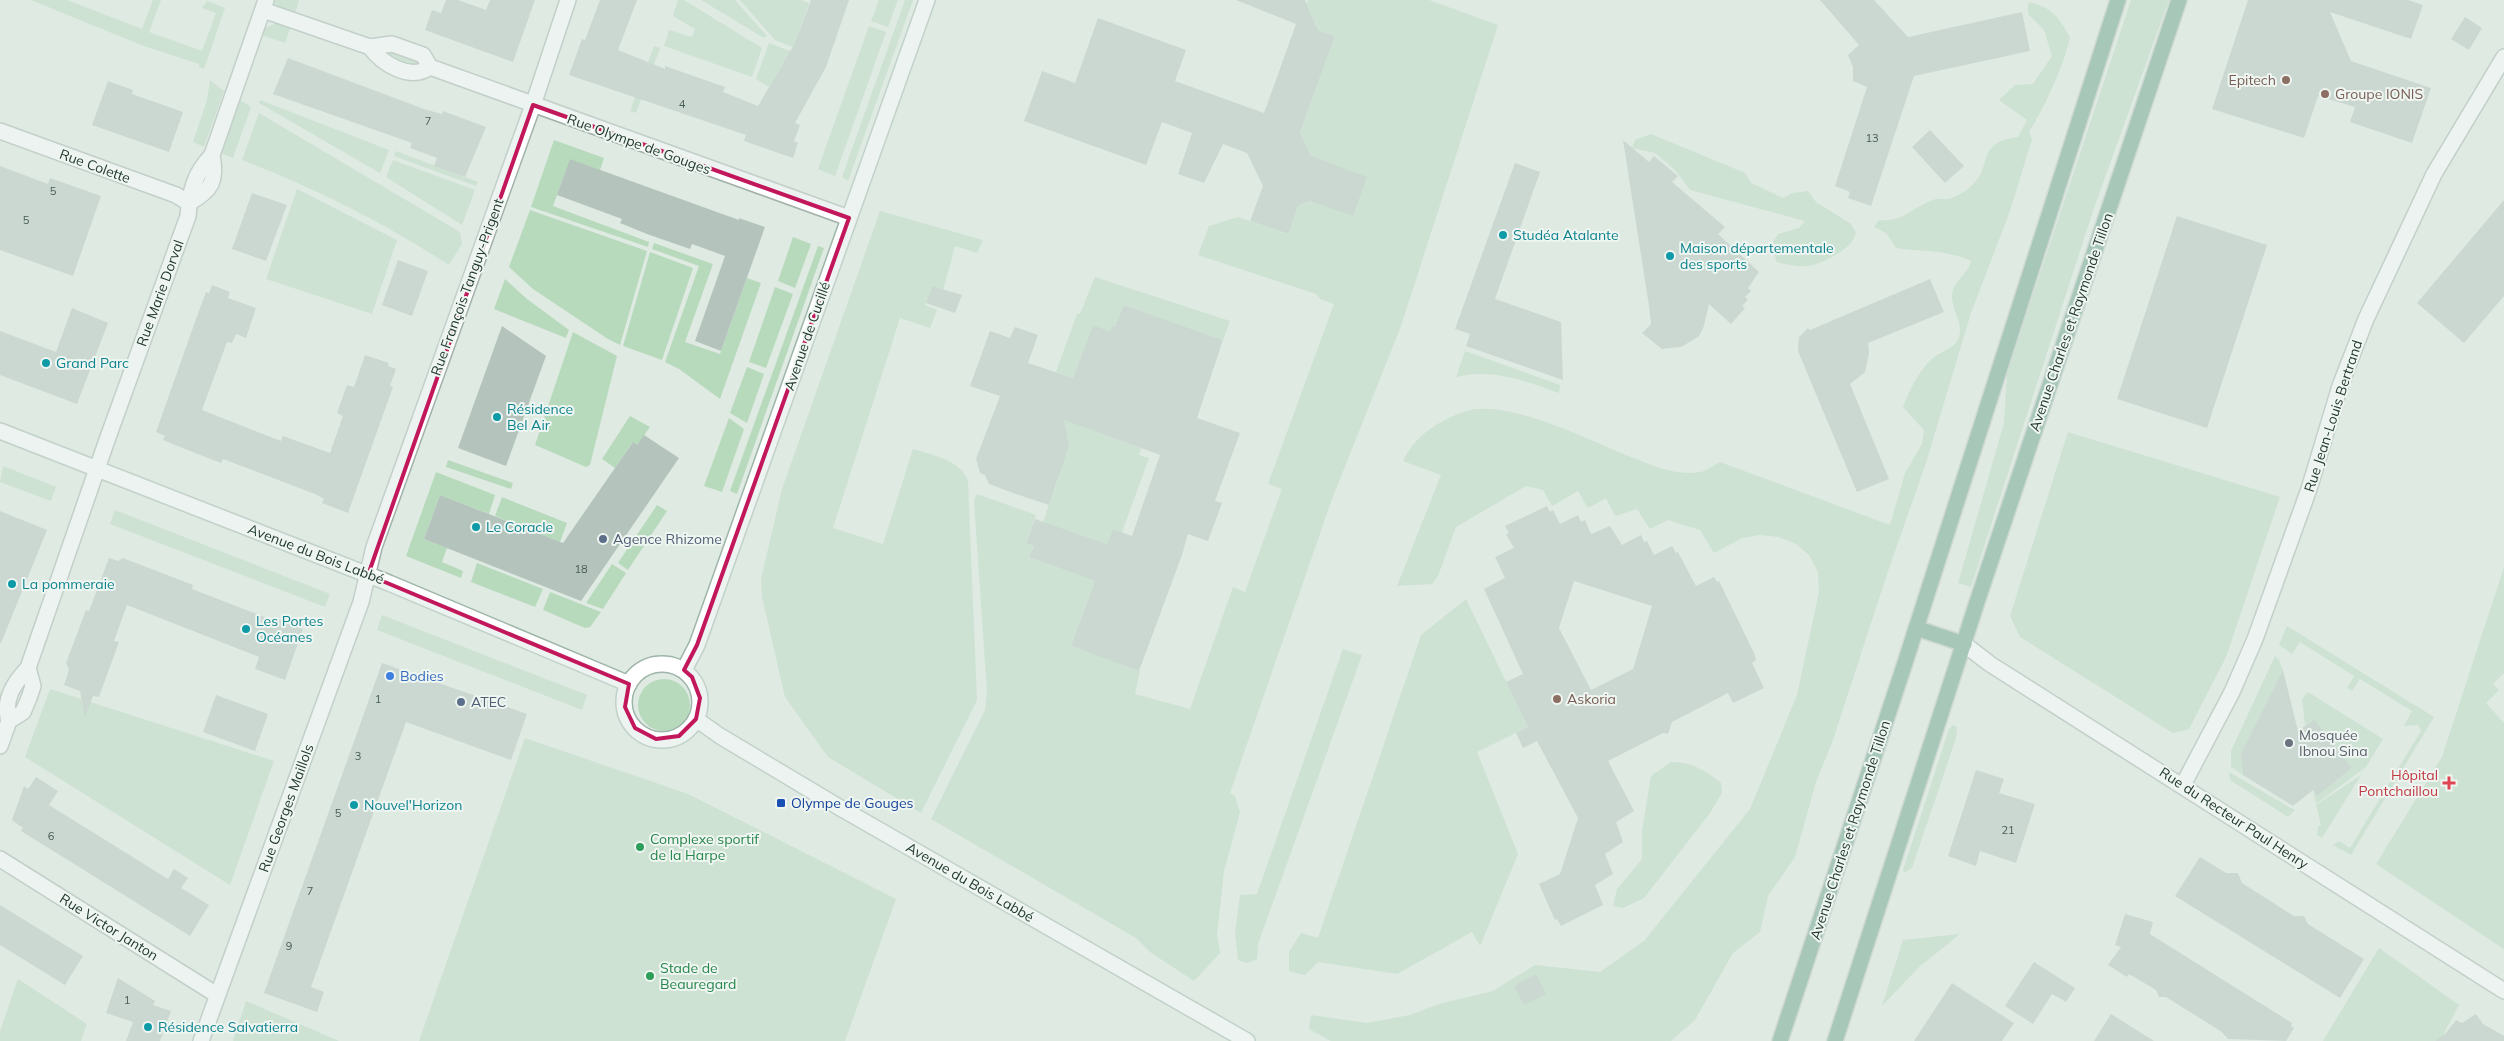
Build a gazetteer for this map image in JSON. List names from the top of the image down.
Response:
{
  "streets": {
    "main road": ["Avenue Charles et Raymonde Tillon"],
    "street": [
      "Rue Olympe de Gouges",
      "Rue Colette",
      "Rue François Tanguy-Prigent",
      "Rue Marie Dorval",
      "Avenue de Cucillé",
      "Rue Jean-Louis Bertrand",
      "Avenue du Bois Labbé",
      "Rue Georges Maillols",
      "Rue du Recteur Paul Henry",
      "Rue Victor Janton"
    ]
  },
  "crossings": [
    ["Rue Olympe de Gouges", "Rue François Tanguy-Prigent"],
    ["Rue Olympe de Gouges", "Rue Marie Dorval"],
    ["Rue Olympe de Gouges", "Avenue de Cucillé"],
    ["Rue Colette", "Rue Marie Dorval"],
    ["Rue François Tanguy-Prigent", "Avenue du Bois Labbé"],
    ["Rue François Tanguy-Prigent", "Rue Georges Maillols"],
    ["Rue Marie Dorval", "Avenue du Bois Labbé"],
    ["Avenue Charles et Raymonde Tillon", "Rue du Recteur Paul Henry"],
    ["Avenue de Cucillé", "Avenue du Bois Labbé"],
    ["Rue Jean-Louis Bertrand", "Rue du Recteur Paul Henry"],
    ["Avenue du Bois Labbé", "Rue Georges Maillols"],
    ["Rue Georges Maillols", "Rue Victor Janton"]
  ],
  "places": {
    "other": [
      "Epitech",
      "Groupe IONIS",
      "Studéa Atalante",
      "Maison départementale des sports",
      "Grand Parc",
      "Résidence Bel Air",
      "Le Coracle",
      "Agence Rhizome",
      "La pommeraie",
      "Les Portes Océanes",
      "Bodies",
      "Askoria",
      "ATEC",
      "Mosquée Ibnou Sina",
      "Nouvel'Horizon",
      "Complexe sportif de la Harpe",
      "Stade de Beauregard",
      "Résidence Salvatierra"
    ],
    "health": ["Hôpital Pontchaillou"],
    "transit": ["Olympe de Gouges"]
  },
  "house_numbers": [
    "4",
    "7",
    "13",
    "5",
    "5",
    "18",
    "1",
    "3",
    "5",
    "21",
    "6",
    "7",
    "9",
    "1"
  ]
}
